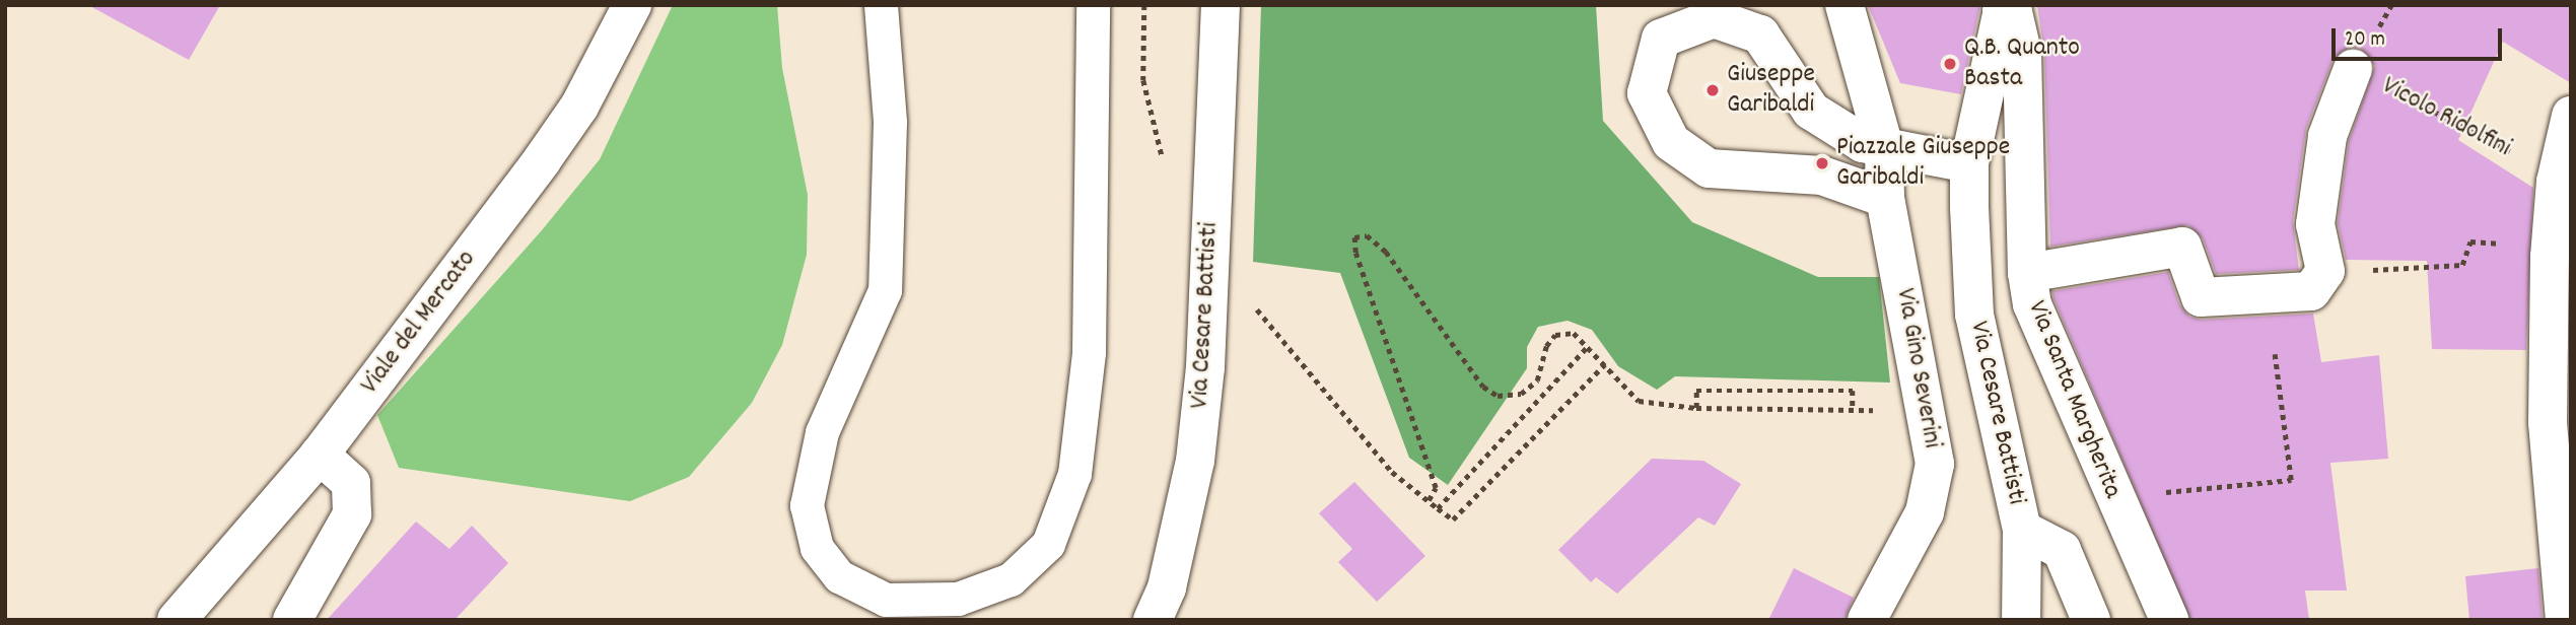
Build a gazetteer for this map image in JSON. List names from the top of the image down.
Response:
{
  "streets": {
    "street": [
      "Vicolo Ridolfini",
      "Via Cesare Battisti",
      "Viale del Mercato",
      "Via Gino Severini",
      "Via Santa Margherita"
    ]
  },
  "places": ["Q.B. Quanto Basta", "Giuseppe Garibaldi", "Piazzale Giuseppe Garibaldi"],
  "scale_bar": "20 m"
}
